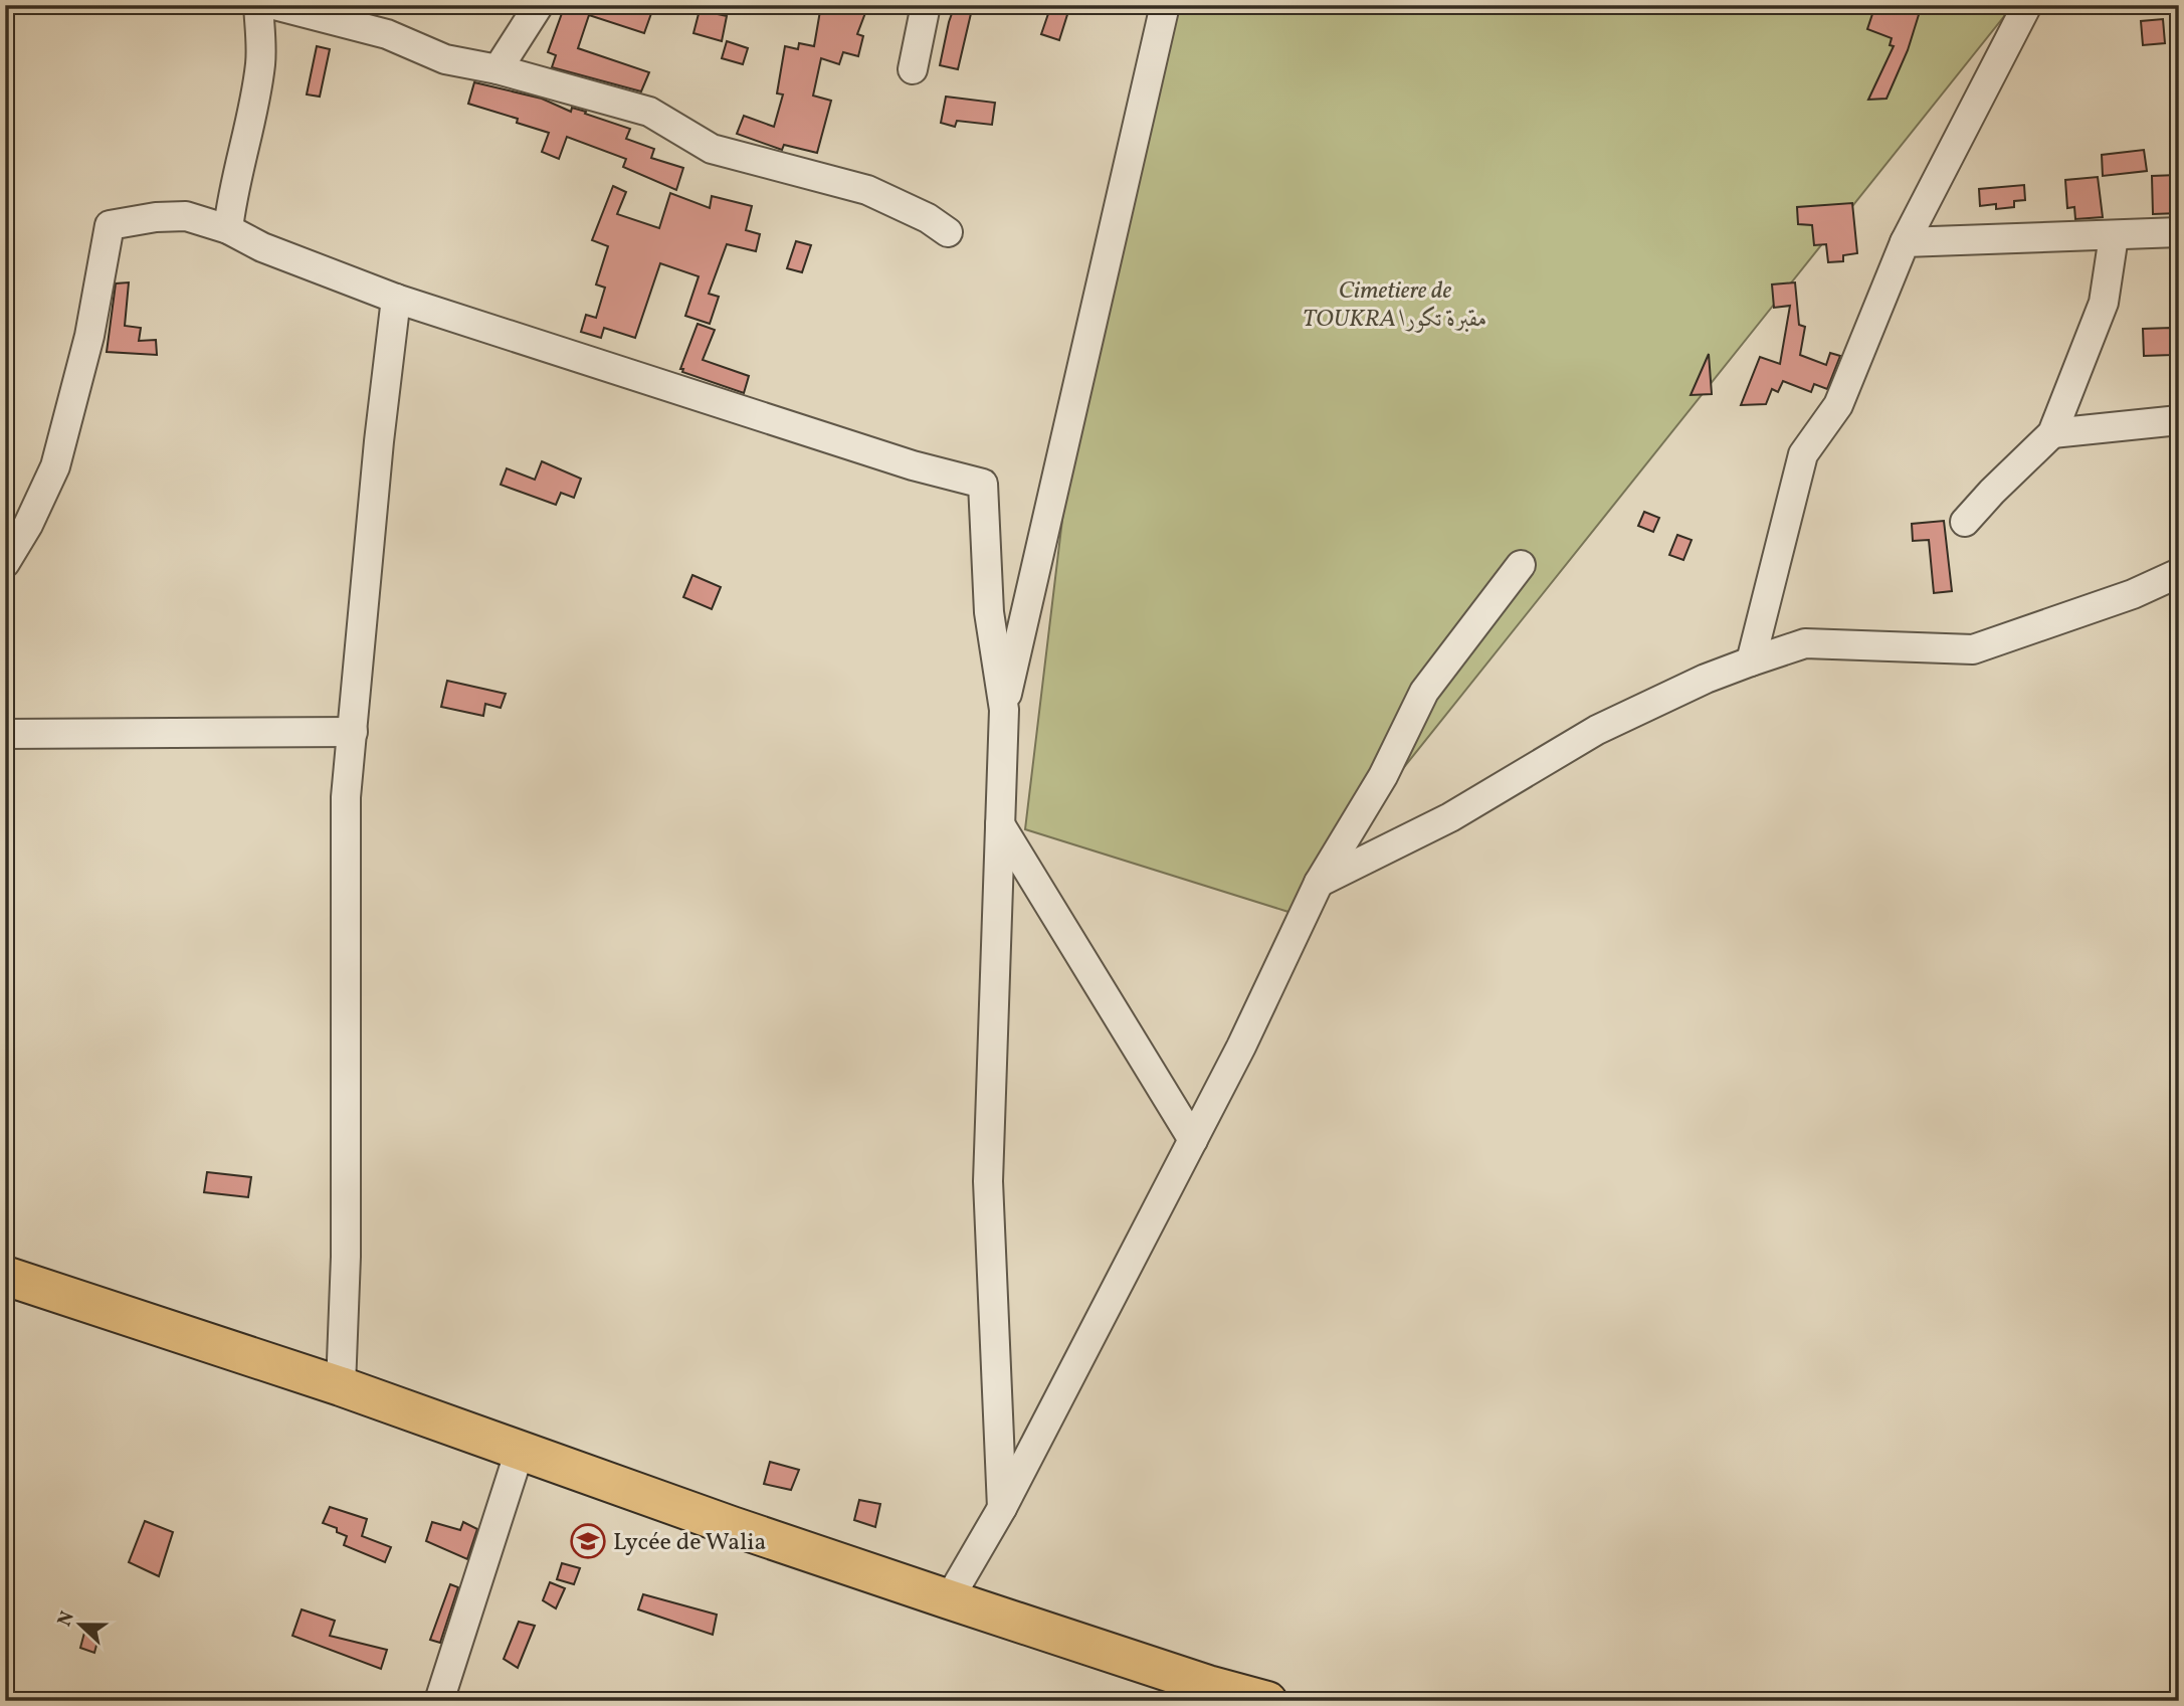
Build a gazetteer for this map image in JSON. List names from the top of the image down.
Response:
{
  "parks": ["Cimetiere de TOUKRA مقبرة تكورا"],
  "places": {
    "school or university": ["Lycée de Walia"]
  },
  "north": "left"
}
